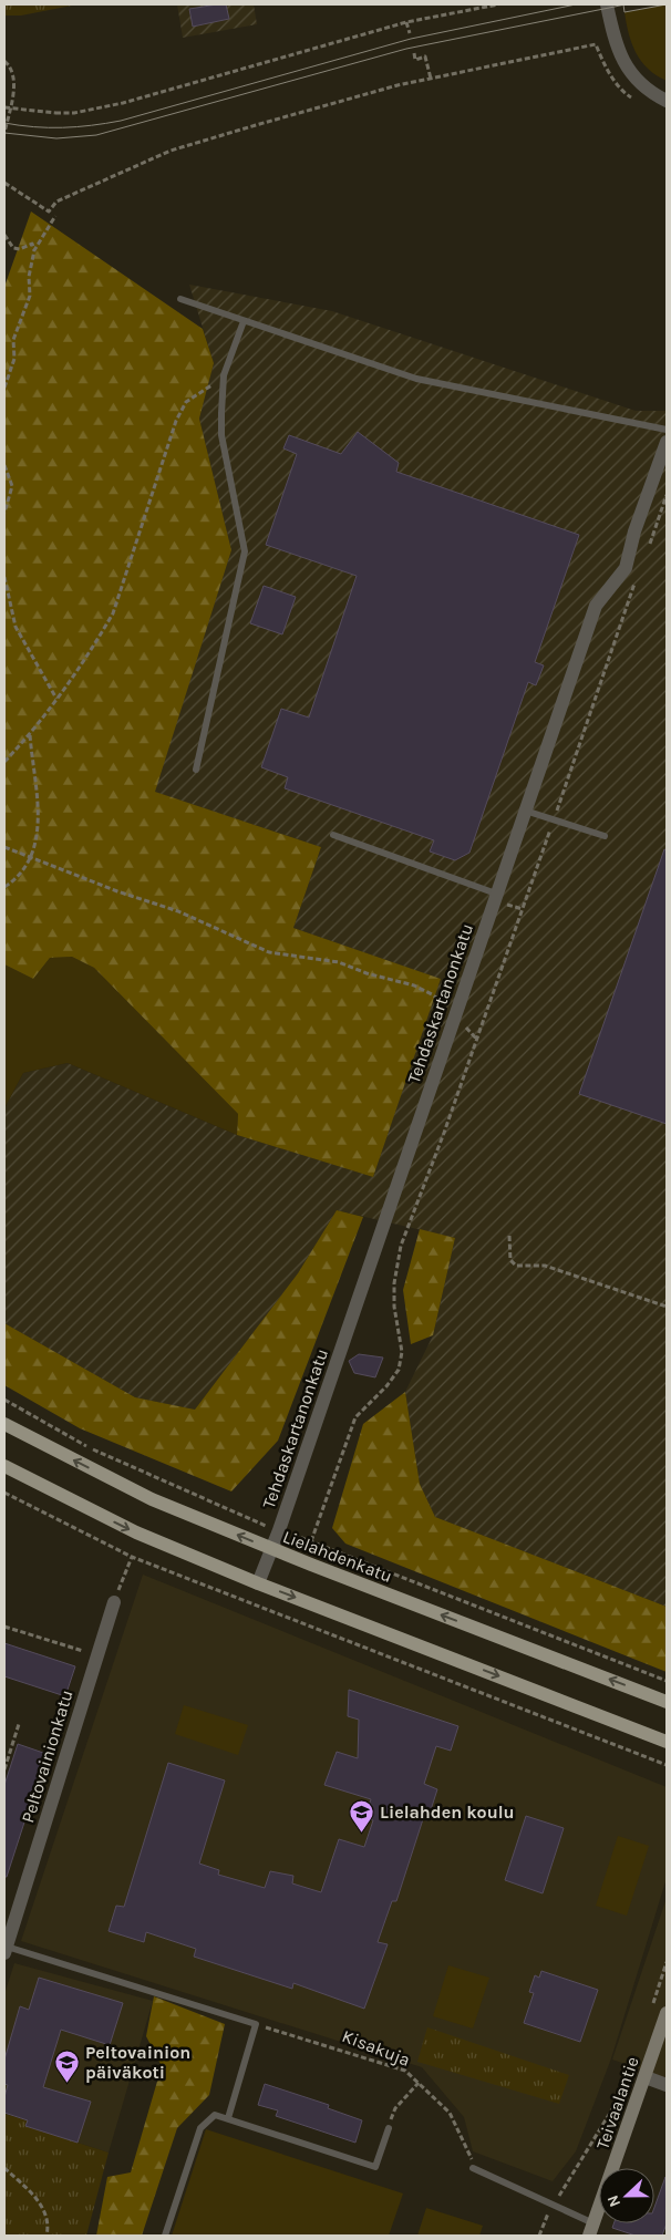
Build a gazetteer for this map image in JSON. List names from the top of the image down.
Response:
{
  "streets": {
    "main road": ["Lielahdenkatu", "Teivaalantie"],
    "street": ["Tehdaskartanonkatu", "Peltovainionkatu"],
    "path": ["Kisakuja"]
  },
  "crossings": [
    ["Tehdaskartanonkatu", "Lielahdenkatu"]
  ],
  "places": {
    "school or university": ["Lielahden koulu", "Peltovainion päiväkoti"]
  },
  "north": "left"
}
